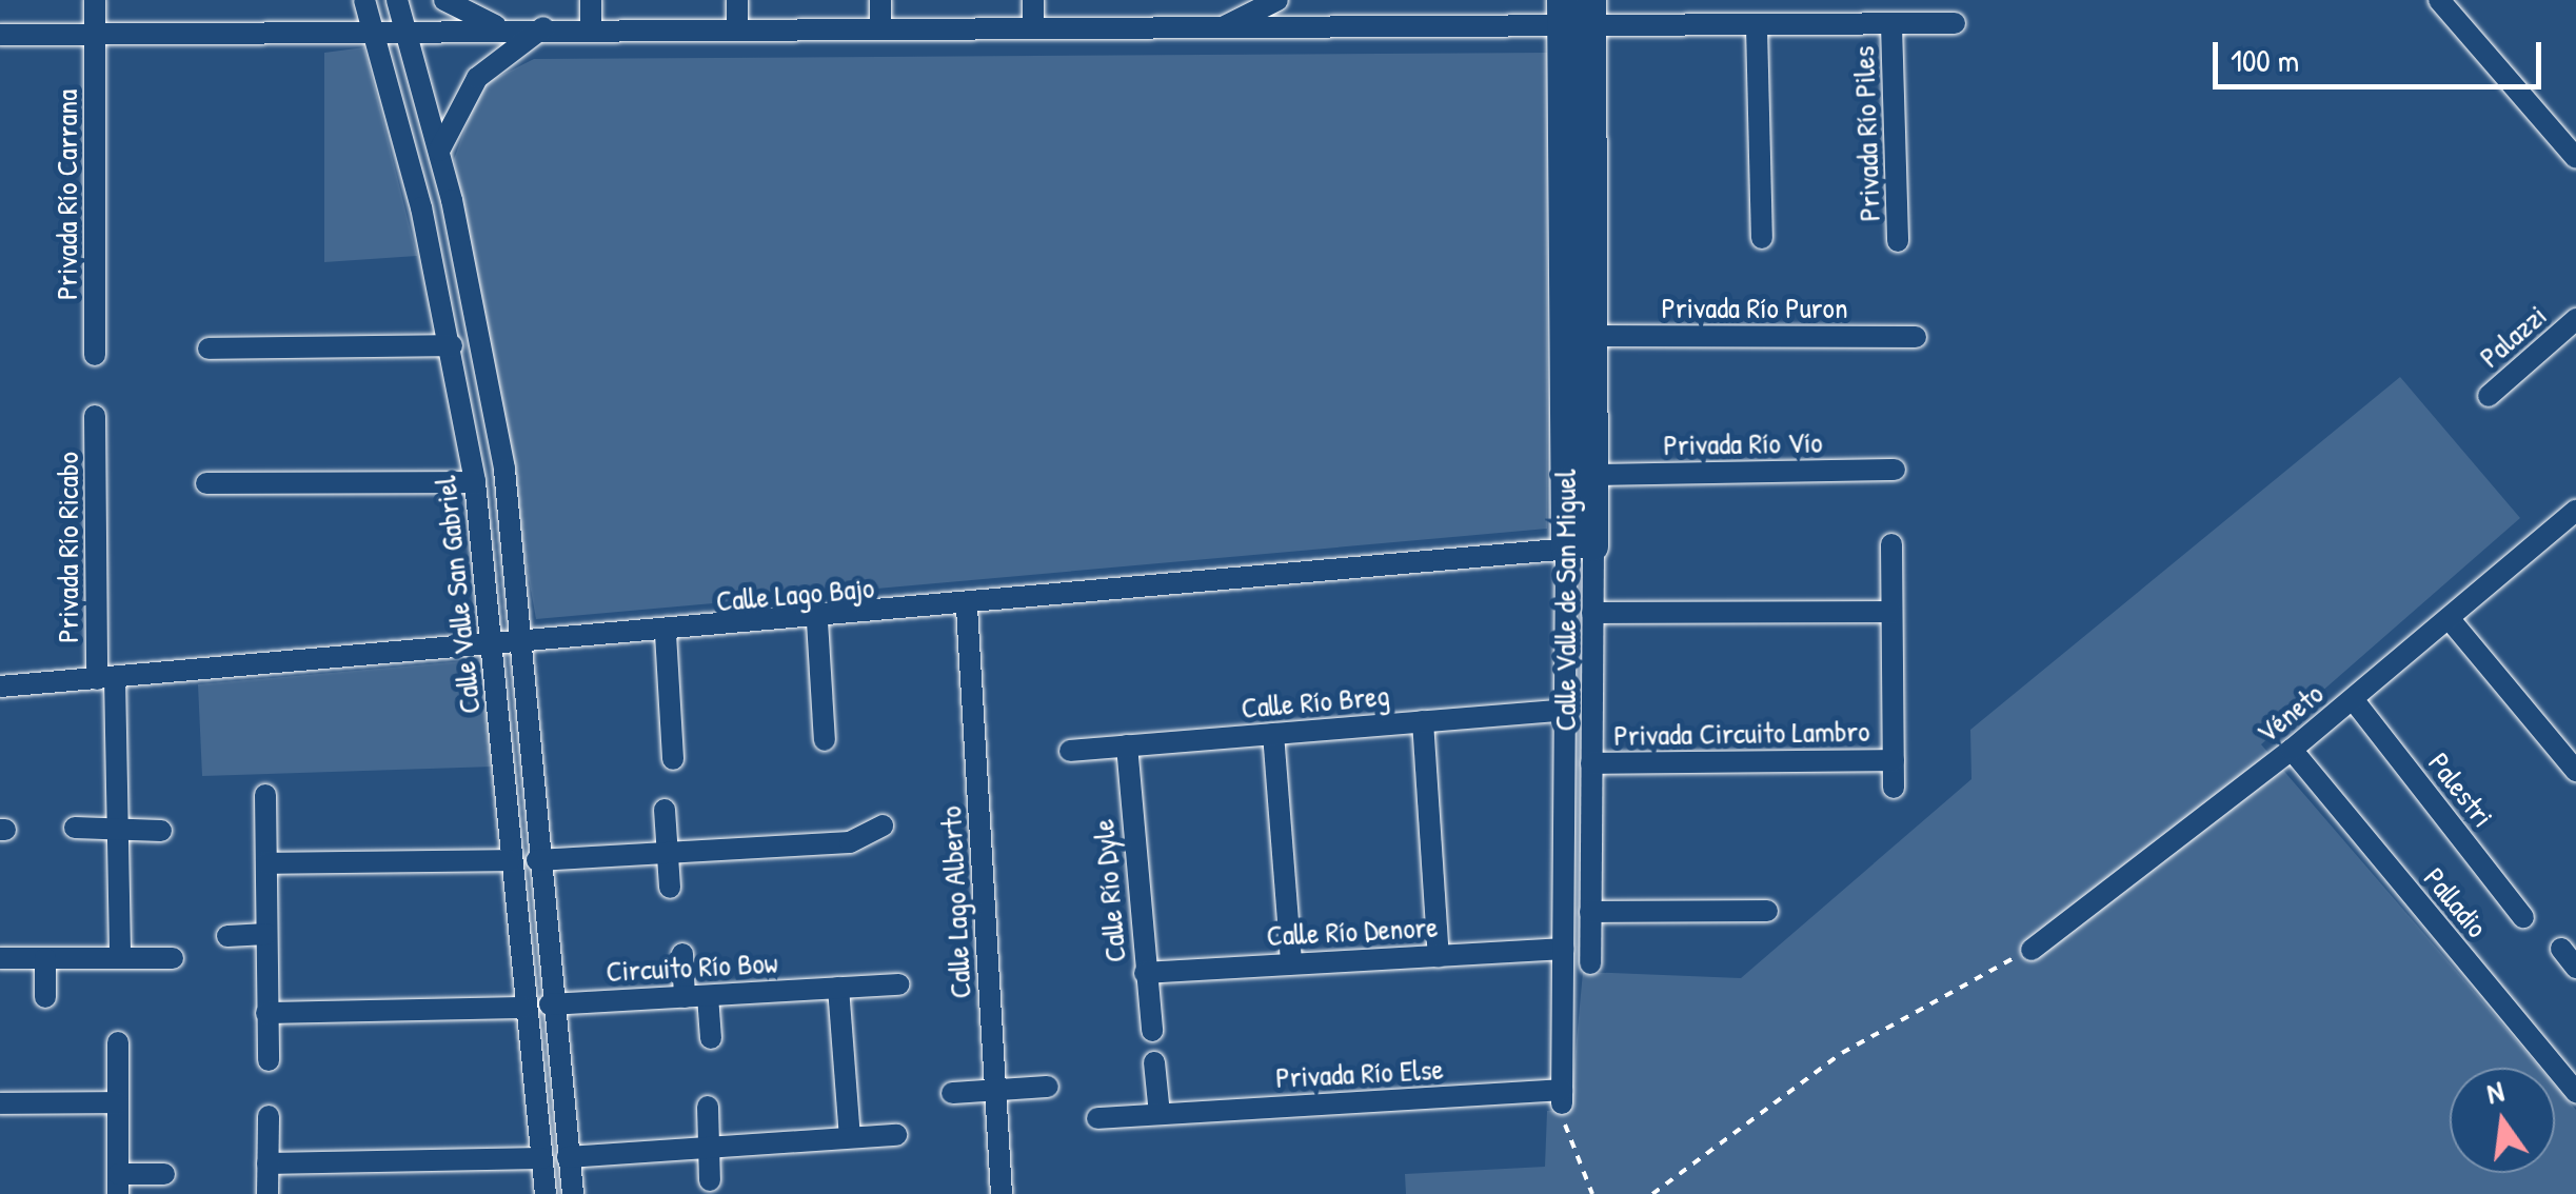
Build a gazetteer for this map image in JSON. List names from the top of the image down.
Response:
{
  "streets": {
    "street": [
      "Privada Río Piles",
      "Privada Río Carrana",
      "Privada Río Puron",
      "Palazzi",
      "Privada Río Vío",
      "Privada Río Ricabo",
      "Calle Lago Bajo",
      "Calle Valle San Gabriel",
      "Calle Valle de San Miguel",
      "Calle Río Breg",
      "Véneto",
      "Privada Circuito Lambro",
      "Palestri",
      "Calle Río Dyle",
      "Calle Lago Alberto",
      "Palladio",
      "Calle Río Denore",
      "Circuito Río Bow",
      "Privada Río Else"
    ]
  },
  "crossings": [
    ["Privada Río Puron", "Calle Valle de San Miguel"],
    ["Privada Río Vío", "Calle Valle de San Miguel"],
    ["Privada Río Ricabo", "Calle Lago Bajo"],
    ["Calle Lago Bajo", "Calle Valle San Gabriel"],
    ["Calle Lago Bajo", "Calle Valle de San Miguel"],
    ["Calle Lago Bajo", "Calle Lago Alberto"],
    ["Calle Valle San Gabriel", "Circuito Río Bow"],
    ["Calle Valle de San Miguel", "Calle Río Breg"],
    ["Calle Valle de San Miguel", "Privada Circuito Lambro"],
    ["Calle Valle de San Miguel", "Calle Río Denore"],
    ["Calle Valle de San Miguel", "Privada Río Else"],
    ["Calle Río Breg", "Calle Río Dyle"],
    ["Véneto", "Palestri"],
    ["Véneto", "Palladio"],
    ["Calle Río Dyle", "Calle Río Denore"]
  ],
  "scale_bar": "100 m",
  "north": "top"
}
